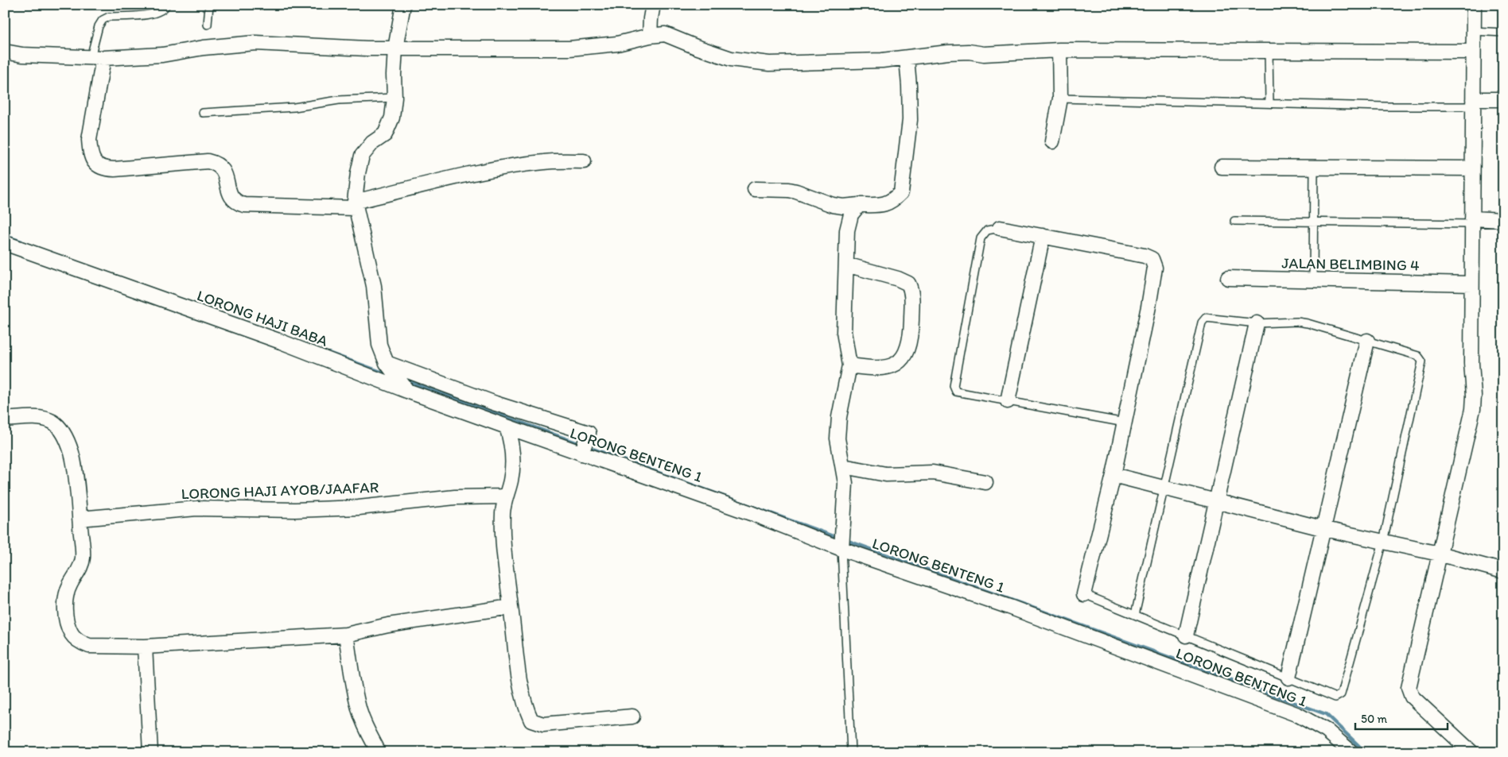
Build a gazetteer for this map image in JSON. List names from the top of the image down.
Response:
{
  "streets": {
    "street": [
      "JALAN BELIMBING 4",
      "LORONG HAJI BABA",
      "LORONG BENTENG 1",
      "LORONG HAJI AYOB/JAAFAR"
    ]
  },
  "crossings": [
    ["LORONG HAJI BABA", "LORONG BENTENG 1"]
  ],
  "scale_bar": "50 m"
}
